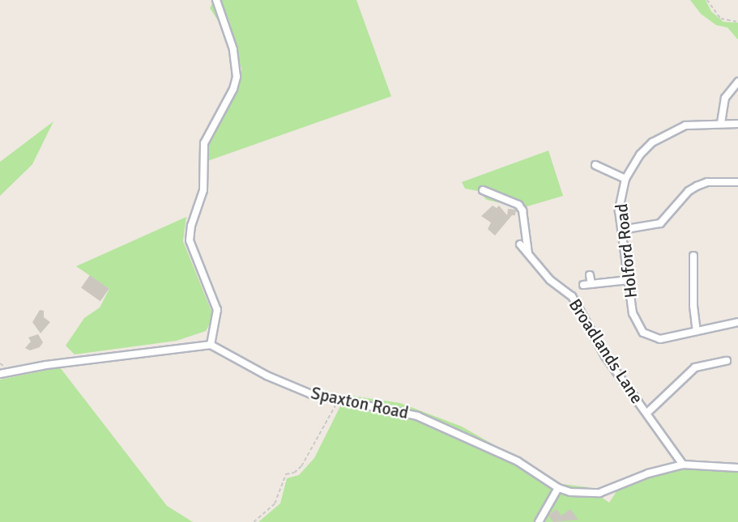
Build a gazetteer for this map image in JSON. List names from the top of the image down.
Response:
{
  "streets": {
    "street": ["Holford Road", "Broadlands Lane", "Spaxton Road"]
  },
  "crossings": [
    ["Broadlands Lane", "Spaxton Road"]
  ]
}
